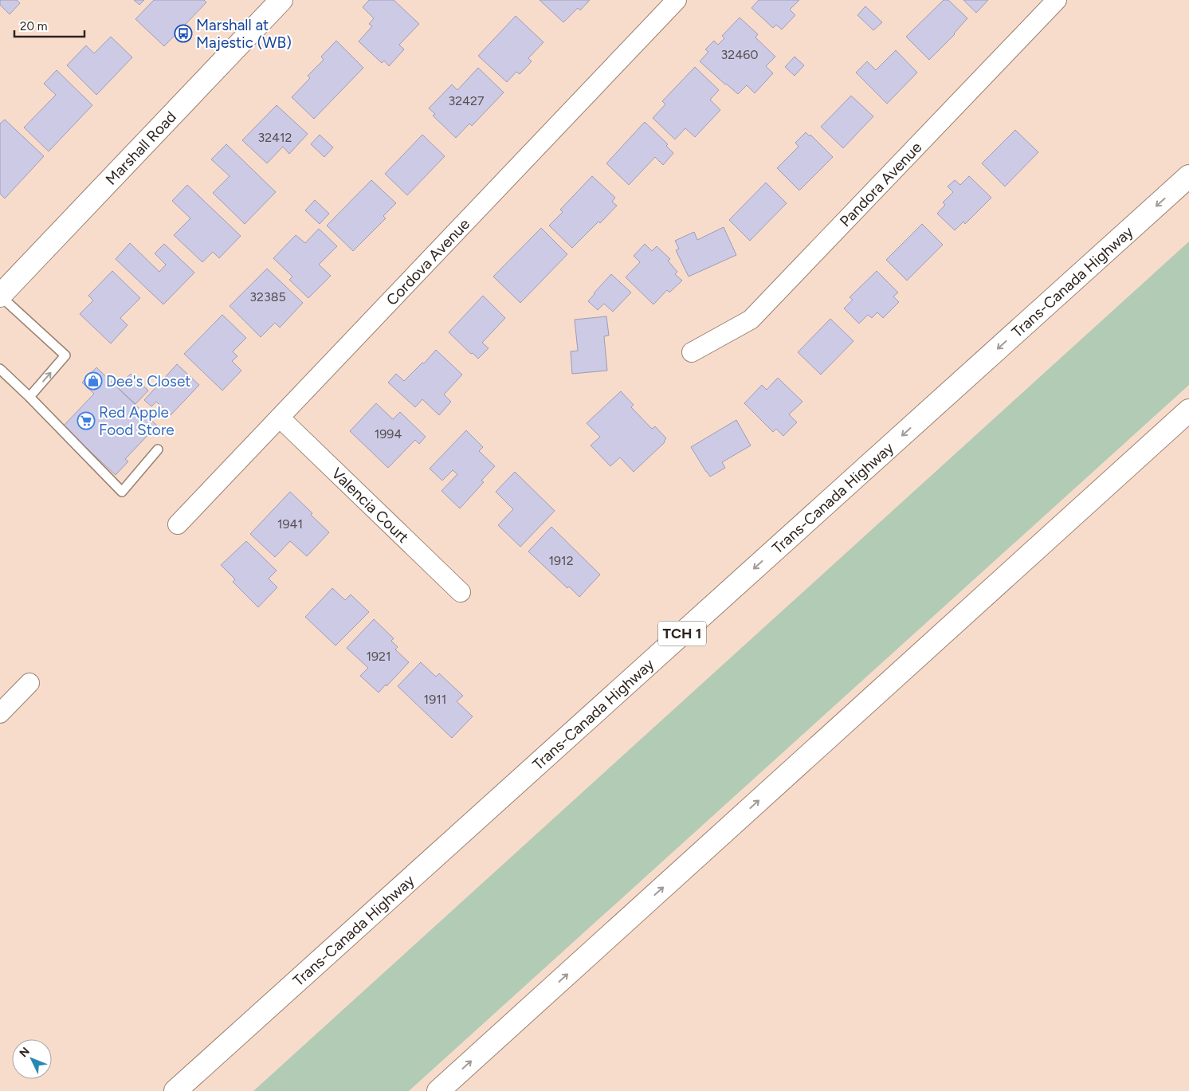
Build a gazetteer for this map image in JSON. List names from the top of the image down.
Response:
{
  "streets": {
    "main road": ["Marshall Road", "Trans-Canada Highway", "TCH 1"],
    "street": ["Pandora Avenue", "Cordova Avenue", "Valencia Court"]
  },
  "crossings": [
    ["Cordova Avenue", "Valencia Court"]
  ],
  "places": {
    "bus stop": ["Marshall at Majestic (WB)"],
    "shop": ["Dee's Closet"],
    "supermarket": ["Red Apple Food Store"]
  },
  "house_numbers": [
    "32460",
    "32427",
    "32412",
    "32385",
    "1994",
    "1941",
    "1912",
    "1921",
    "1911"
  ],
  "scale_bar": "20 m",
  "north": "top left"
}
